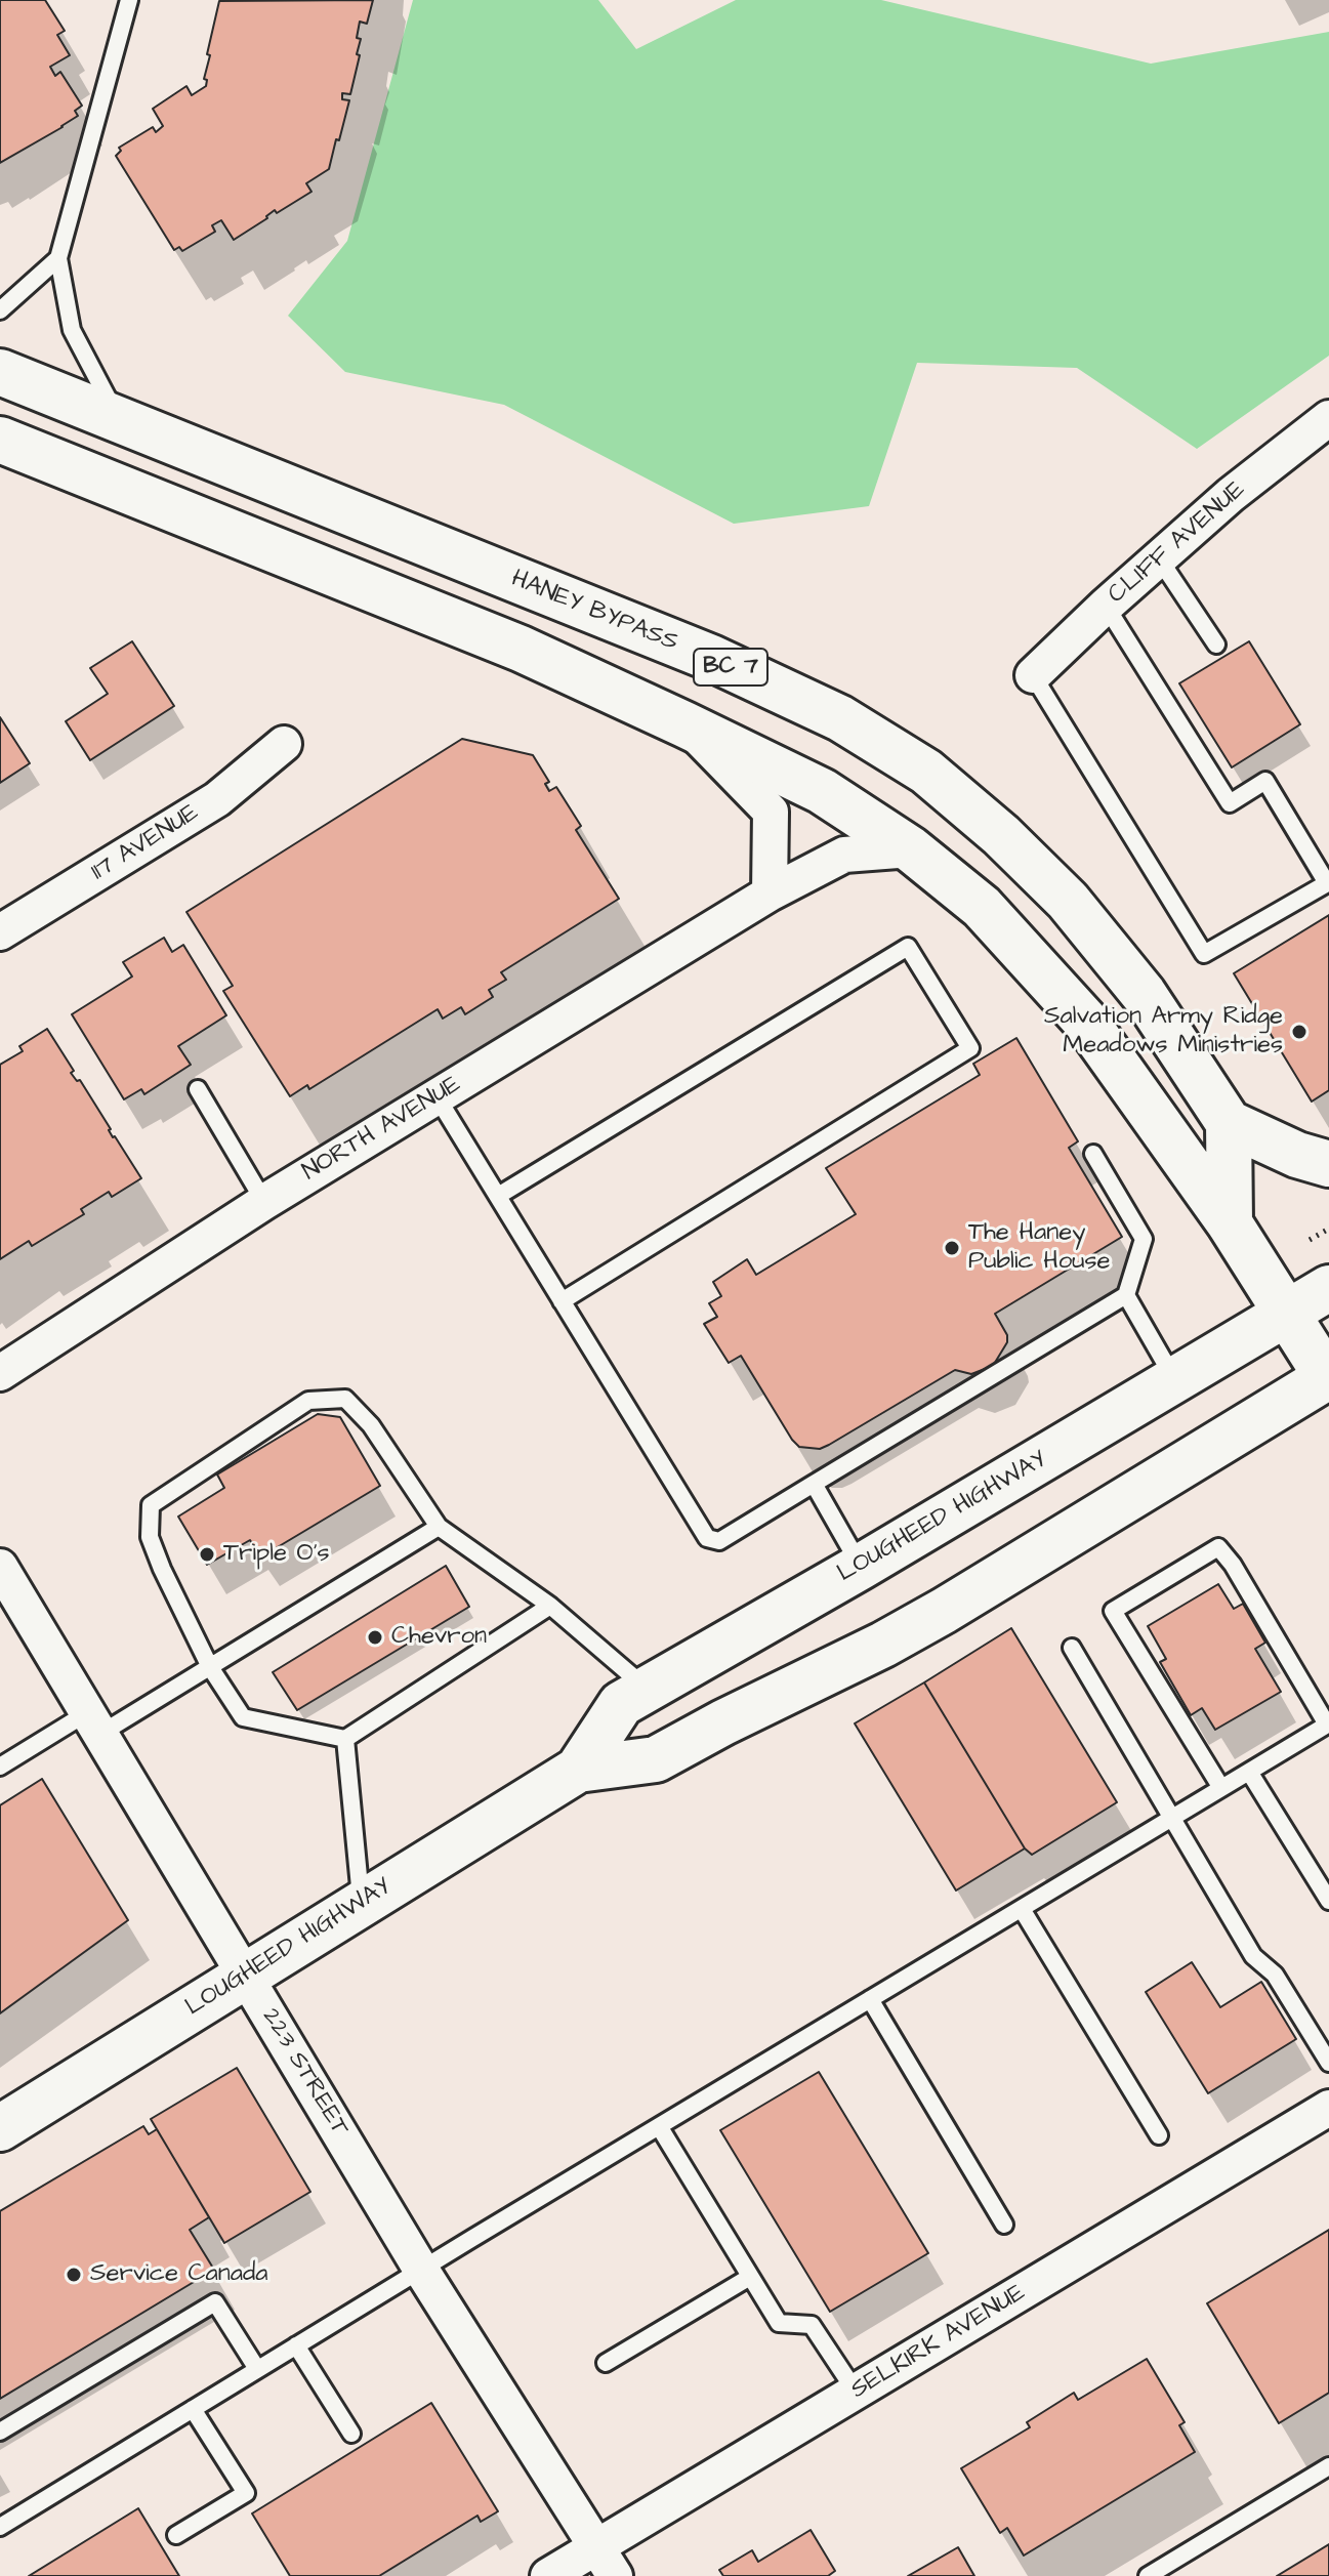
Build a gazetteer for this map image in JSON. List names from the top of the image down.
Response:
{
  "streets": {
    "main road": ["HANEY BYPASS", "BC 7", "LOUGHEED HIGHWAY"],
    "street": [
      "CLIFF AVENUE",
      "117 AVENUE",
      "NORTH AVENUE",
      "223 STREET",
      "SELKIRK AVENUE"
    ]
  },
  "crossings": [
    ["LOUGHEED HIGHWAY", "223 STREET"],
    ["223 STREET", "SELKIRK AVENUE"]
  ],
  "places": [
    "Salvation Army Ridge Meadows Ministries",
    "The Haney Public House",
    "Triple O's",
    "Chevron",
    "Service Canada"
  ]
}
